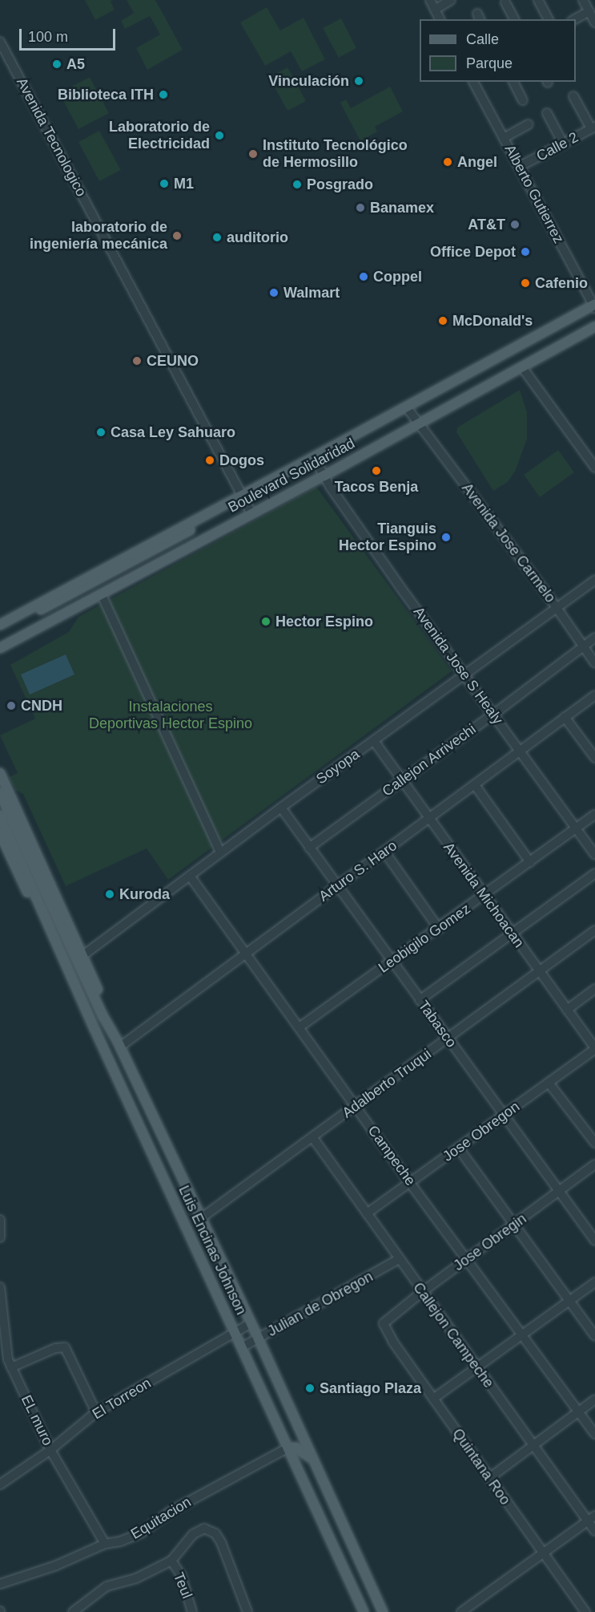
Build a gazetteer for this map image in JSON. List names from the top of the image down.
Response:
{
  "streets": {
    "main road": ["Boulevard Solidaridad", "Luis Encinas Johnson"],
    "street": [
      "Avenida Tecnologico",
      "Calle 2",
      "Alberto Gutierrez",
      "Avenida Jose Carmelo",
      "Avenida Jose S Healy",
      "Callejon Arrivechi",
      "Soyopa",
      "Arturo S. Haro",
      "Avenida Michoacan",
      "Leobigilo Gomez",
      "Tabasco",
      "Adalberto Truqui",
      "Jose Obregon",
      "Campeche",
      "Jose Obregin",
      "Julian de Obregon",
      "Callejon Campeche",
      "El Torreon",
      "EL muro",
      "Quintana Roo",
      "Equitacion",
      "Teul"
    ]
  },
  "crossings": [
    ["Avenida Tecnologico", "Boulevard Solidaridad"],
    ["Calle 2", "Alberto Gutierrez"],
    ["Alberto Gutierrez", "Boulevard Solidaridad"],
    ["Boulevard Solidaridad", "Avenida Jose Carmelo"],
    ["Boulevard Solidaridad", "Avenida Jose S Healy"],
    ["Avenida Jose Carmelo", "Callejon Arrivechi"],
    ["Avenida Jose Carmelo", "Soyopa"],
    ["Avenida Jose S Healy", "Callejon Arrivechi"],
    ["Avenida Jose S Healy", "Soyopa"],
    ["Avenida Jose S Healy", "Arturo S. Haro"],
    ["Avenida Jose S Healy", "Leobigilo Gomez"],
    ["Callejon Arrivechi", "Avenida Michoacan"],
    ["Callejon Arrivechi", "Tabasco"],
    ["Soyopa", "Avenida Michoacan"],
    ["Soyopa", "Tabasco"],
    ["Soyopa", "Campeche"],
    ["Soyopa", "Luis Encinas Johnson"],
    ["Arturo S. Haro", "Avenida Michoacan"],
    ["Arturo S. Haro", "Tabasco"],
    ["Arturo S. Haro", "Campeche"],
    ["Arturo S. Haro", "Luis Encinas Johnson"],
    ["Avenida Michoacan", "Leobigilo Gomez"],
    ["Avenida Michoacan", "Adalberto Truqui"],
    ["Avenida Michoacan", "Jose Obregon"],
    ["Leobigilo Gomez", "Tabasco"],
    ["Leobigilo Gomez", "Campeche"],
    ["Tabasco", "Adalberto Truqui"],
    ["Tabasco", "Jose Obregon"],
    ["Tabasco", "Jose Obregin"],
    ["Adalberto Truqui", "Campeche"],
    ["Adalberto Truqui", "Luis Encinas Johnson"],
    ["Adalberto Truqui", "Callejon Campeche"],
    ["Jose Obregon", "Campeche"],
    ["Jose Obregon", "Callejon Campeche"],
    ["Campeche", "Jose Obregin"],
    ["Jose Obregin", "Callejon Campeche"],
    ["Jose Obregin", "Quintana Roo"],
    ["Luis Encinas Johnson", "Julian de Obregon"],
    ["Luis Encinas Johnson", "El Torreon"],
    ["Luis Encinas Johnson", "Equitacion"],
    ["Julian de Obregon", "Callejon Campeche"],
    ["El Torreon", "EL muro"],
    ["EL muro", "Equitacion"]
  ],
  "parks": ["Instalaciones Deportivas Hector Espino"],
  "places": [
    "A5",
    "Vinculación",
    "Biblioteca ITH",
    "Laboratorio de Electricidad",
    "Instituto Tecnológico de Hermosillo",
    "Angel",
    "M1",
    "Posgrado",
    "Banamex",
    "AT&T",
    "laboratorio de ingeniería mecánica",
    "auditorio",
    "Office Depot",
    "Coppel",
    "Cafenio",
    "Walmart",
    "McDonald's",
    "CEUNO",
    "Casa Ley Sahuaro",
    "Dogos",
    "Tacos Benja",
    "Tianguis Hector Espino",
    "Hector Espino",
    "CNDH",
    "Kuroda",
    "Santiago Plaza"
  ],
  "legend": ["Calle", "Parque"],
  "scale_bar": "100 m"
}
